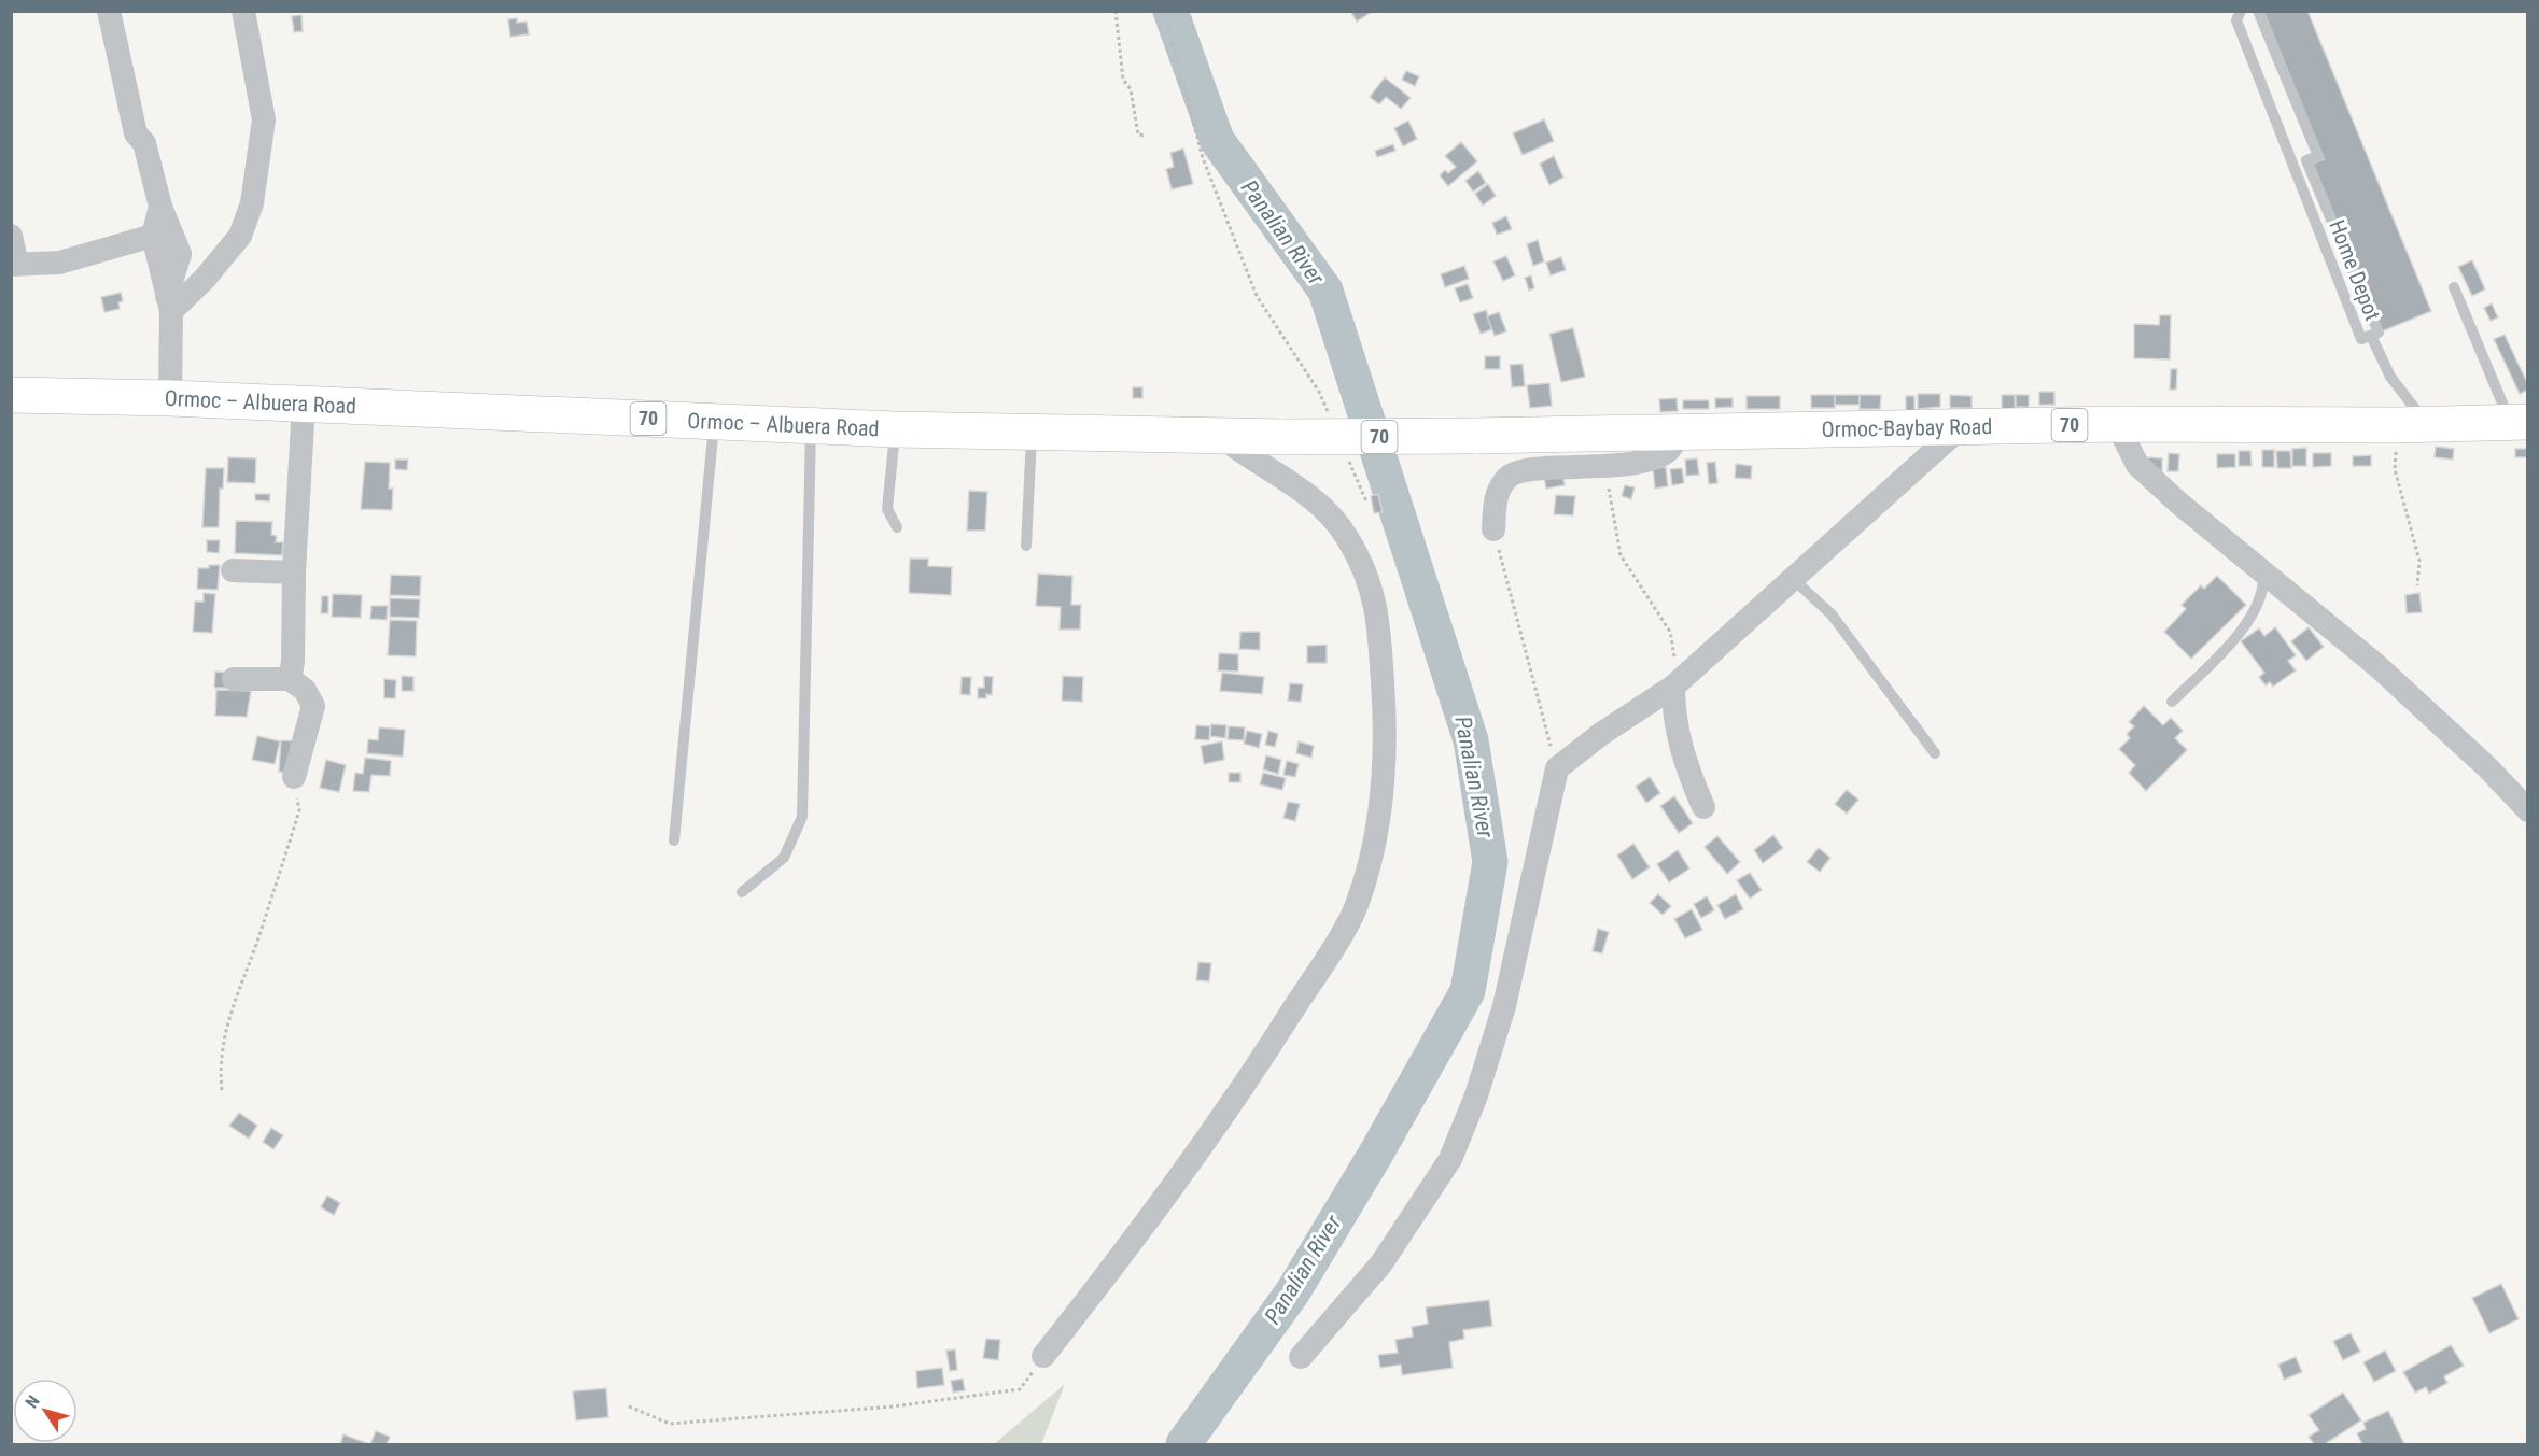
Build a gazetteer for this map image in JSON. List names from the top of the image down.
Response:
{
  "streets": {
    "highway": ["Ormoc – Albuera Road", "70", "Ormoc-Baybay Road"],
    "lane": ["Home Depot"]
  },
  "crossings": [
    ["Ormoc – Albuera Road", "Ormoc-Baybay Road"]
  ],
  "water": ["Panalian River"],
  "north": "top left"
}
